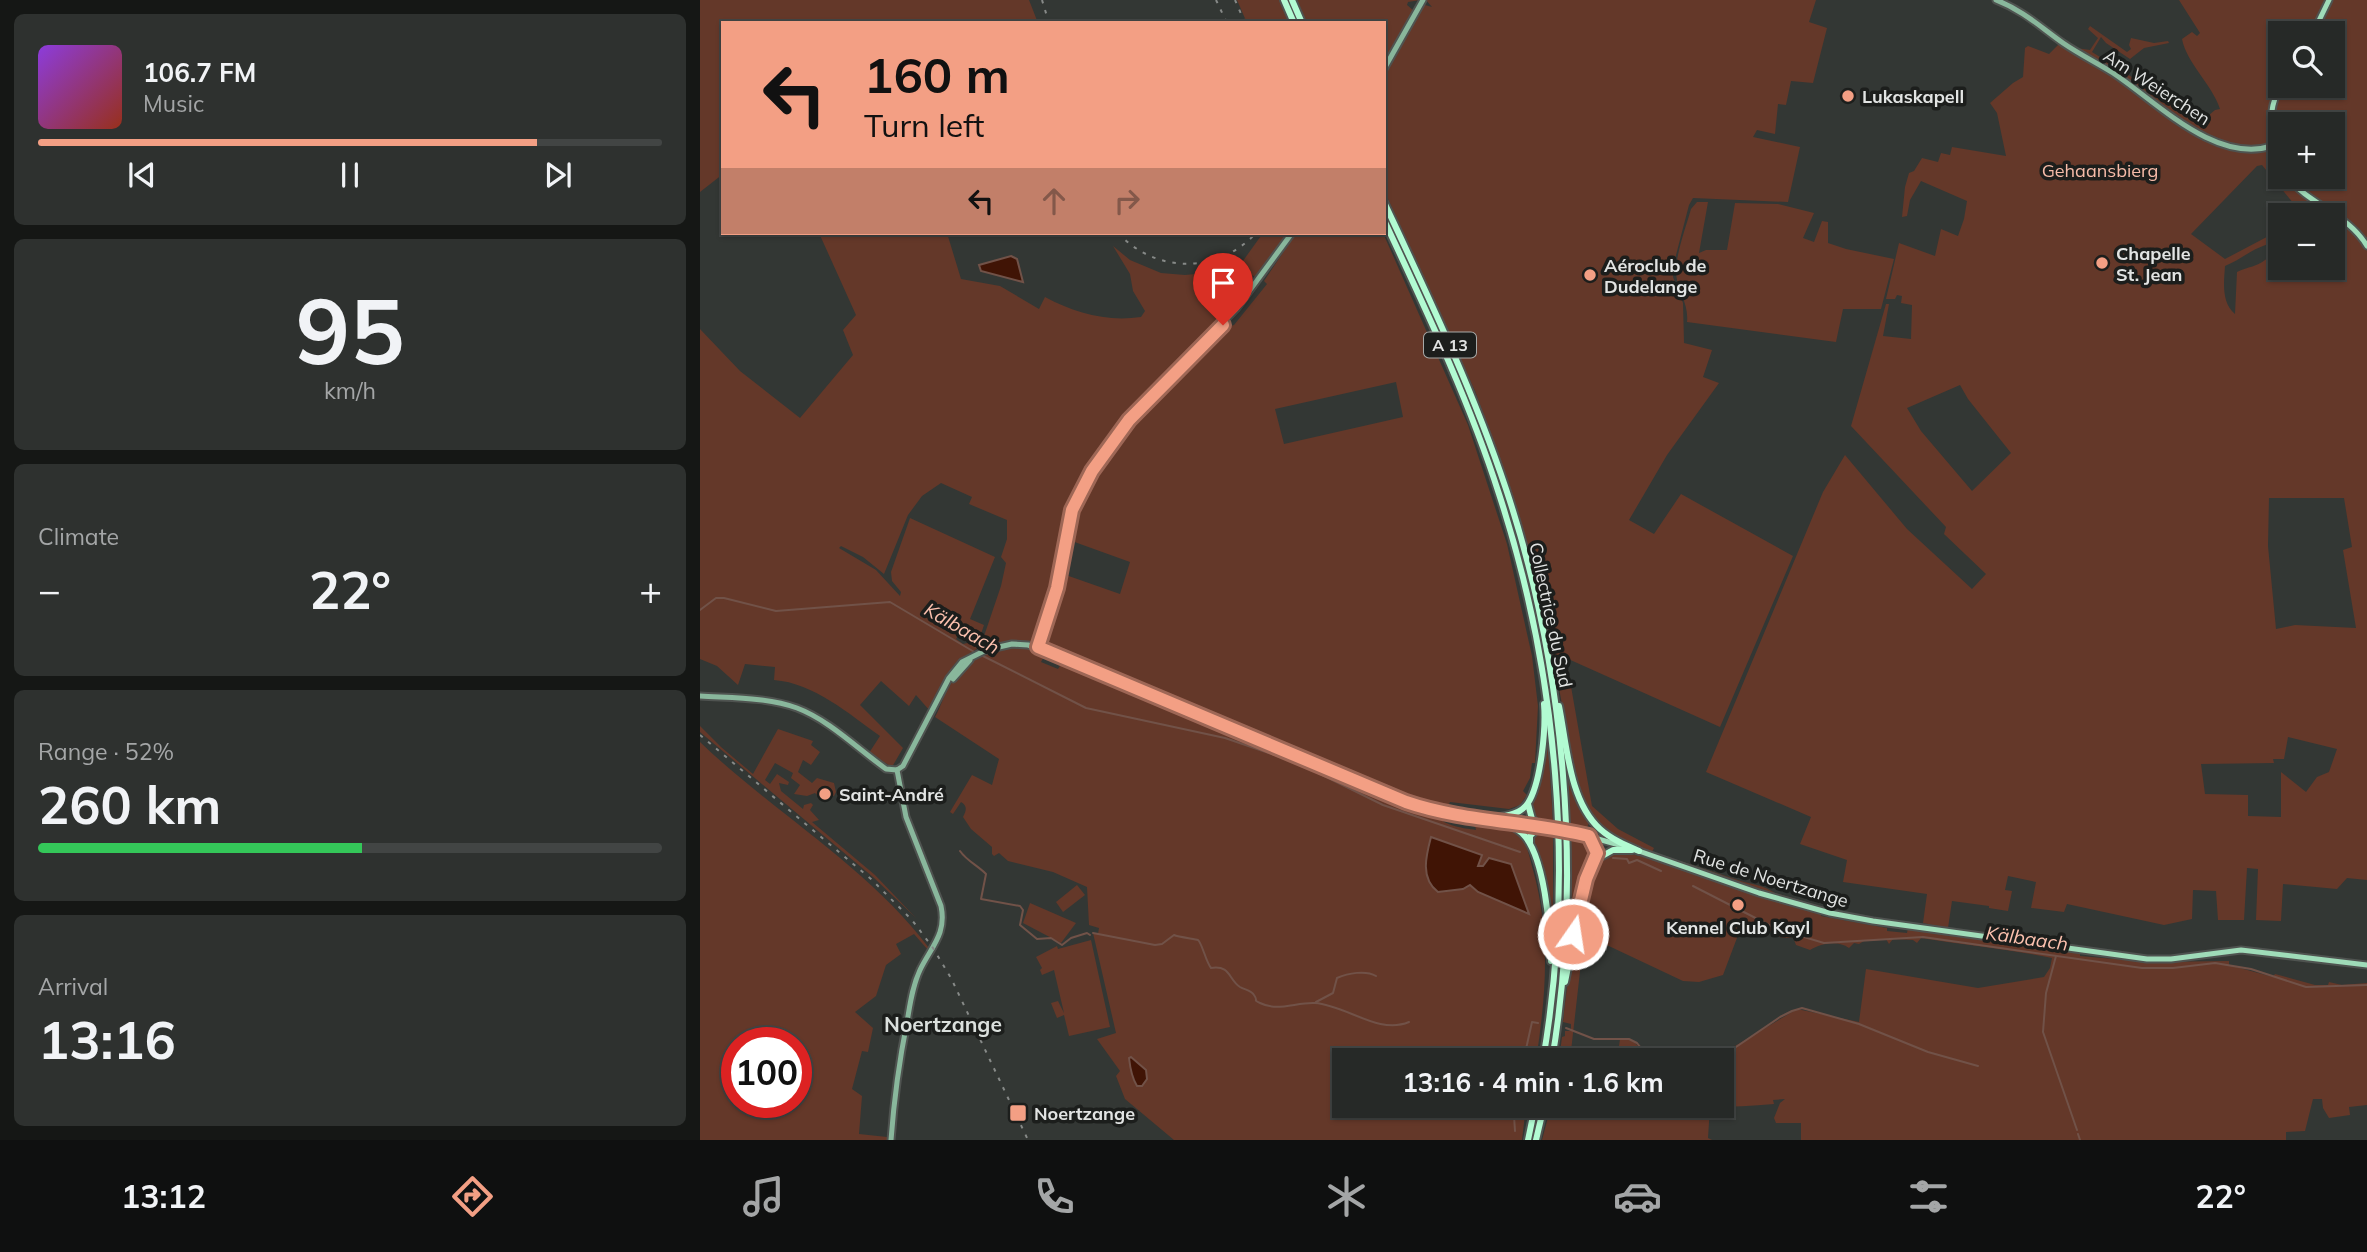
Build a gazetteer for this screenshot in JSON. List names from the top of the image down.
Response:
{
  "streets": {
    "highway": ["A 13", "Collectrice du Sud"],
    "main road": ["Am Weierchen", "Rue de Noertzange"]
  },
  "crossings": [
    ["A 13", "Collectrice du Sud"],
    ["A 13", "Rue de Noertzange"]
  ],
  "districts": ["Noertzange"],
  "water": ["Kälbaach"],
  "parks": ["Gehaansbierg"],
  "places": {
    "other": [
      "Lukaskapell",
      "Chapelle St. Jean",
      "Aéroclub de Dudelange",
      "Saint-André",
      "Kennel Club Kayl"
    ],
    "transit": ["Noertzange"]
  },
  "page": {
    "map_buttons": ["+", "−"],
    "turn": ["160 m", "Turn left"],
    "song": ["106.7 FM", "Music"],
    "tile": [
      ["95", "km/h"],
      "Climate",
      ["Range · 52%", "260 km"],
      ["Arrival", "13:16"]
    ],
    "heat": ["−", "22°", "+"],
    "limit": "100",
    "trip": "13:16 · 4 min · 1.6 km",
    "tabs": ["13:12", "22°"]
  }
}
